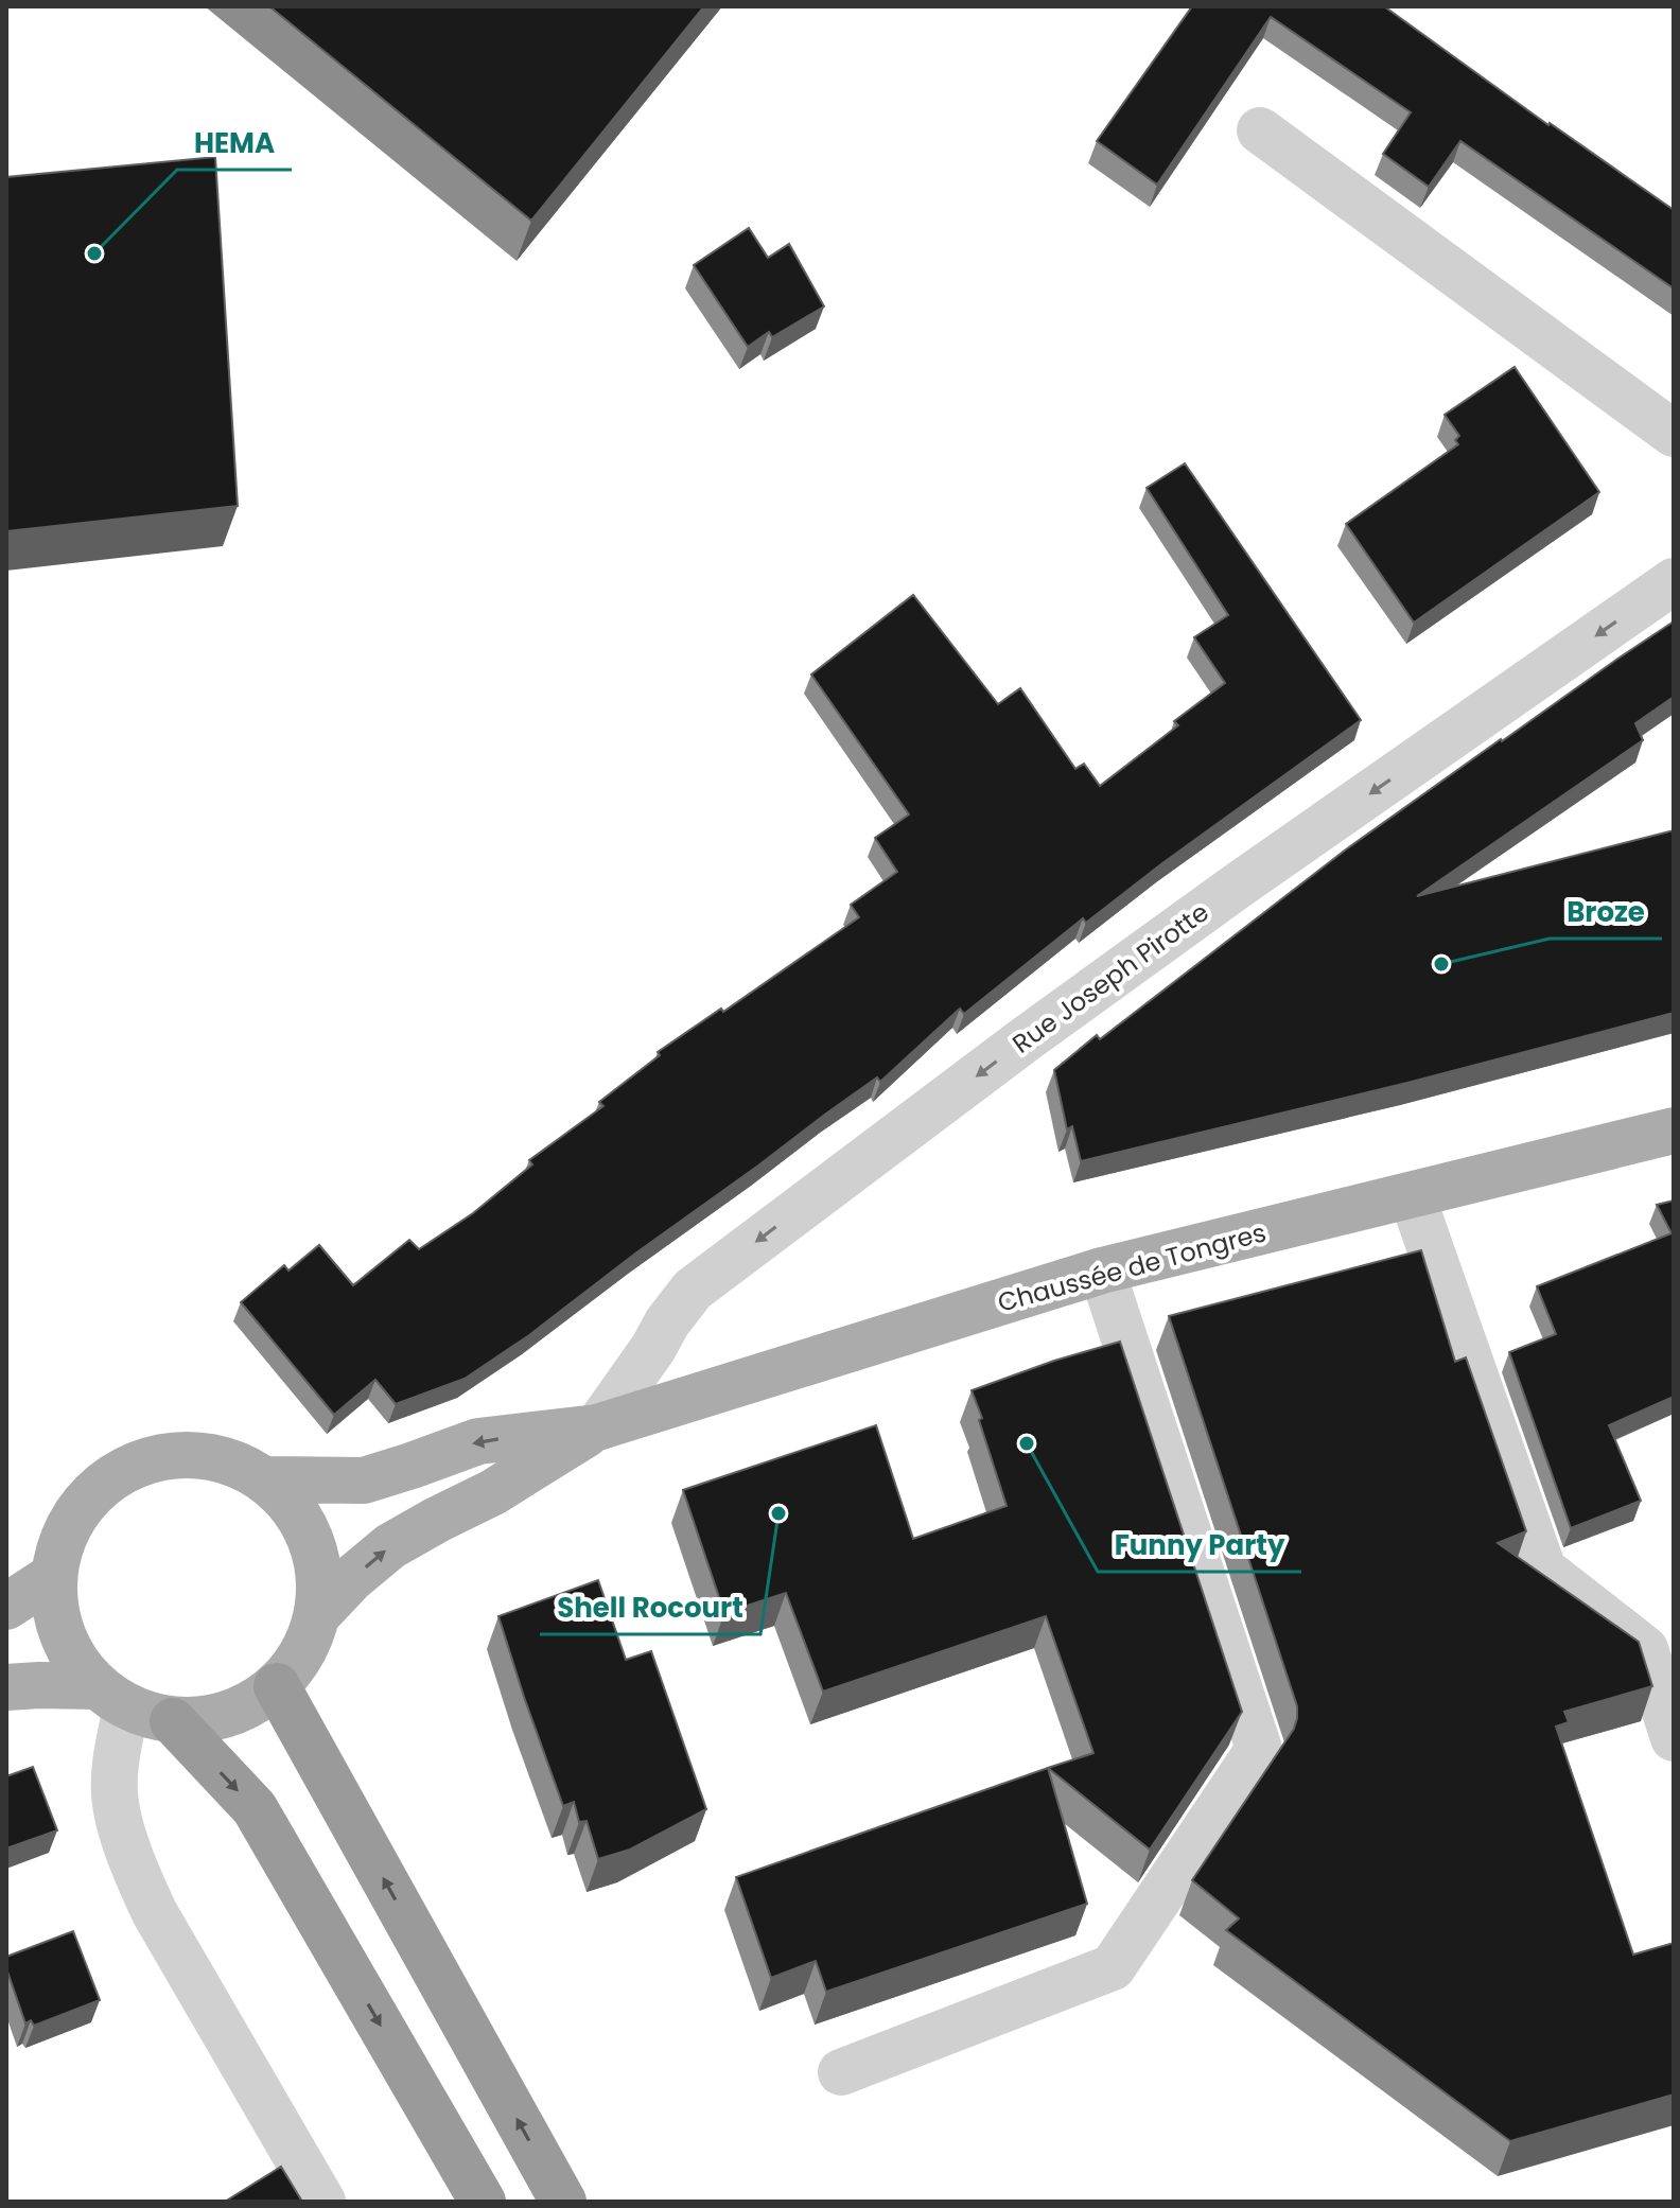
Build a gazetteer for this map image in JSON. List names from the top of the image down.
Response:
{
  "streets": {
    "main road": ["Chaussée de Tongres"],
    "street": ["Rue Joseph Pirotte"]
  },
  "crossings": [
    ["Rue Joseph Pirotte", "Chaussée de Tongres"]
  ],
  "one_way": ["Rue Joseph Pirotte"],
  "places": [
    "HEMA",
    "Broze",
    "Funny Party",
    "Shell Rocourt"
  ]
}
